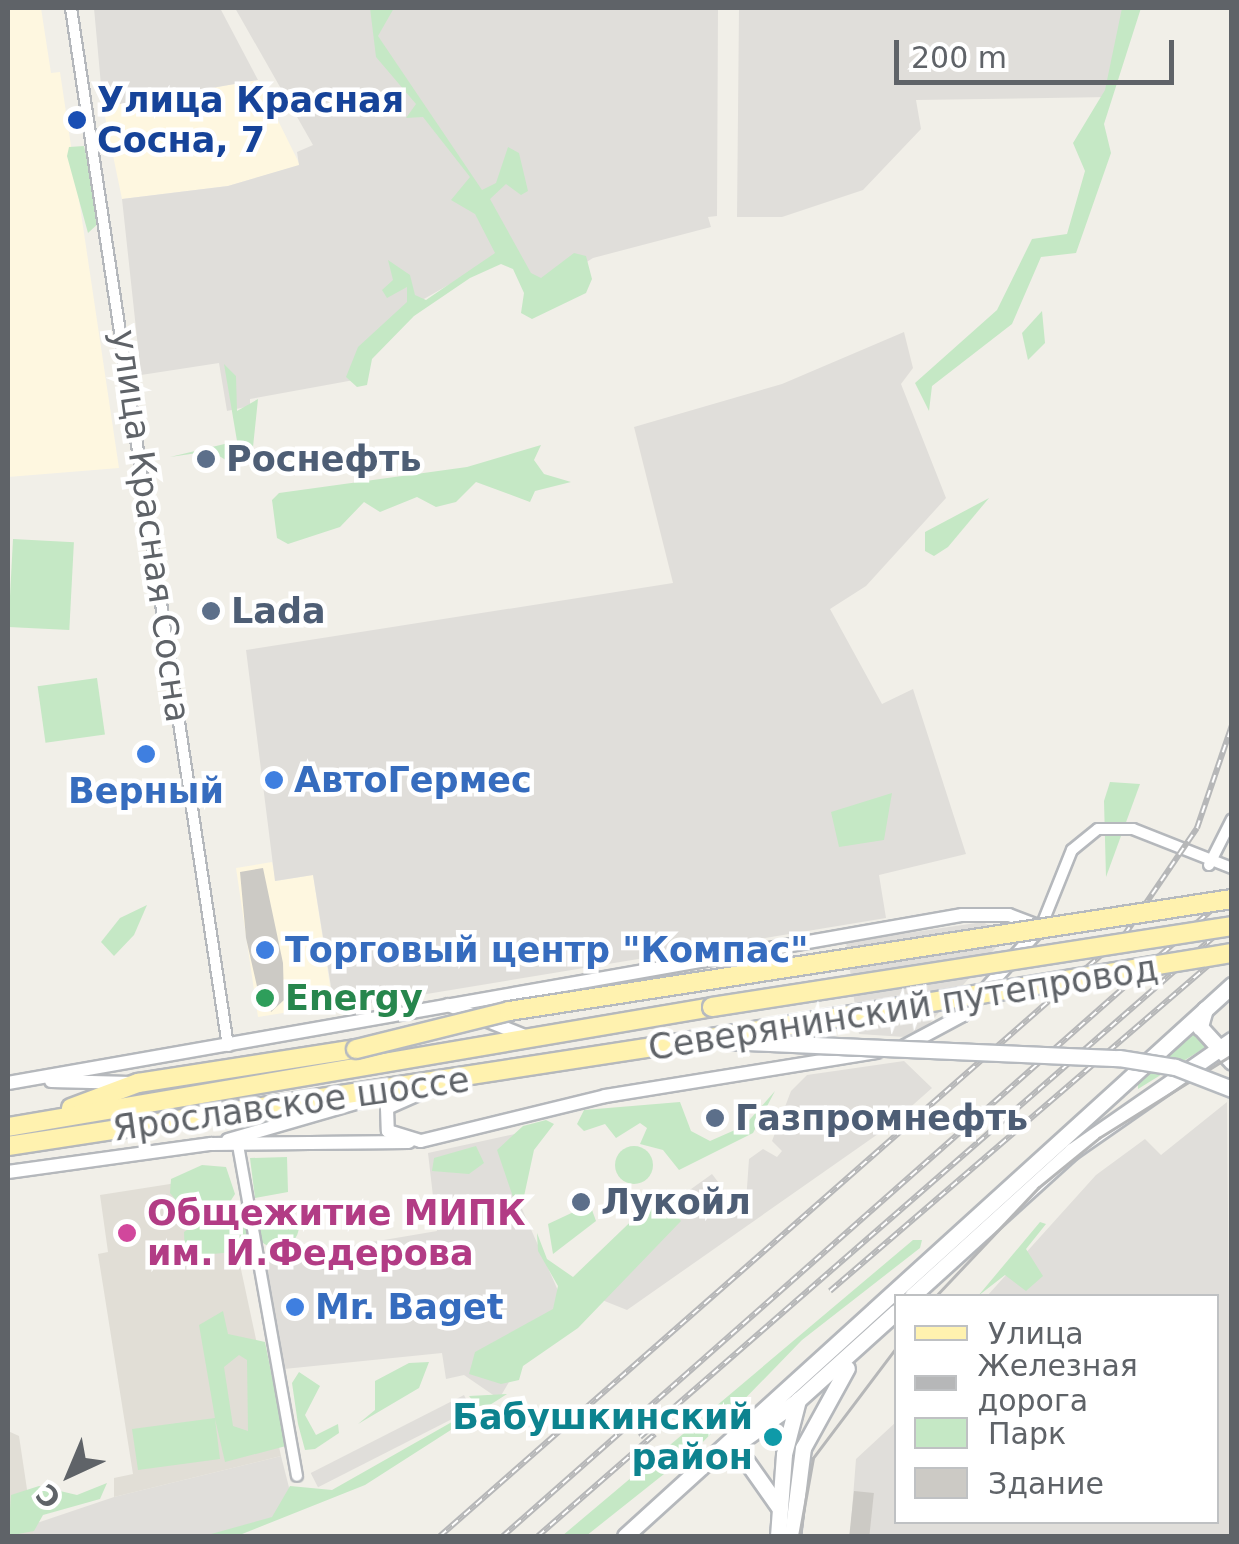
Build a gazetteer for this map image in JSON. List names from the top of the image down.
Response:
{
  "streets": {
    "main road": ["Северянинский путепровод", "Ярославское шоссе"],
    "street": ["улица Красная Сосна"]
  },
  "crossings": [
    ["Северянинский путепровод", "Ярославское шоссе"]
  ],
  "places": [
    "Улица Красная Сосна, 7",
    "Роснефть",
    "Lada",
    "Верный",
    "АвтоГермес",
    "Торговый центр \"Компас\"",
    "Energy",
    "Газпромнефть",
    "Лукойл",
    "Общежитие МИПК им. И.Федерова",
    "Mr. Baget",
    "Бабушкинский район"
  ],
  "legend": [
    "Улица",
    "Железная дорога",
    "Парк",
    "Здание"
  ],
  "scale_bar": "200 m",
  "north": "bottom left"
}
